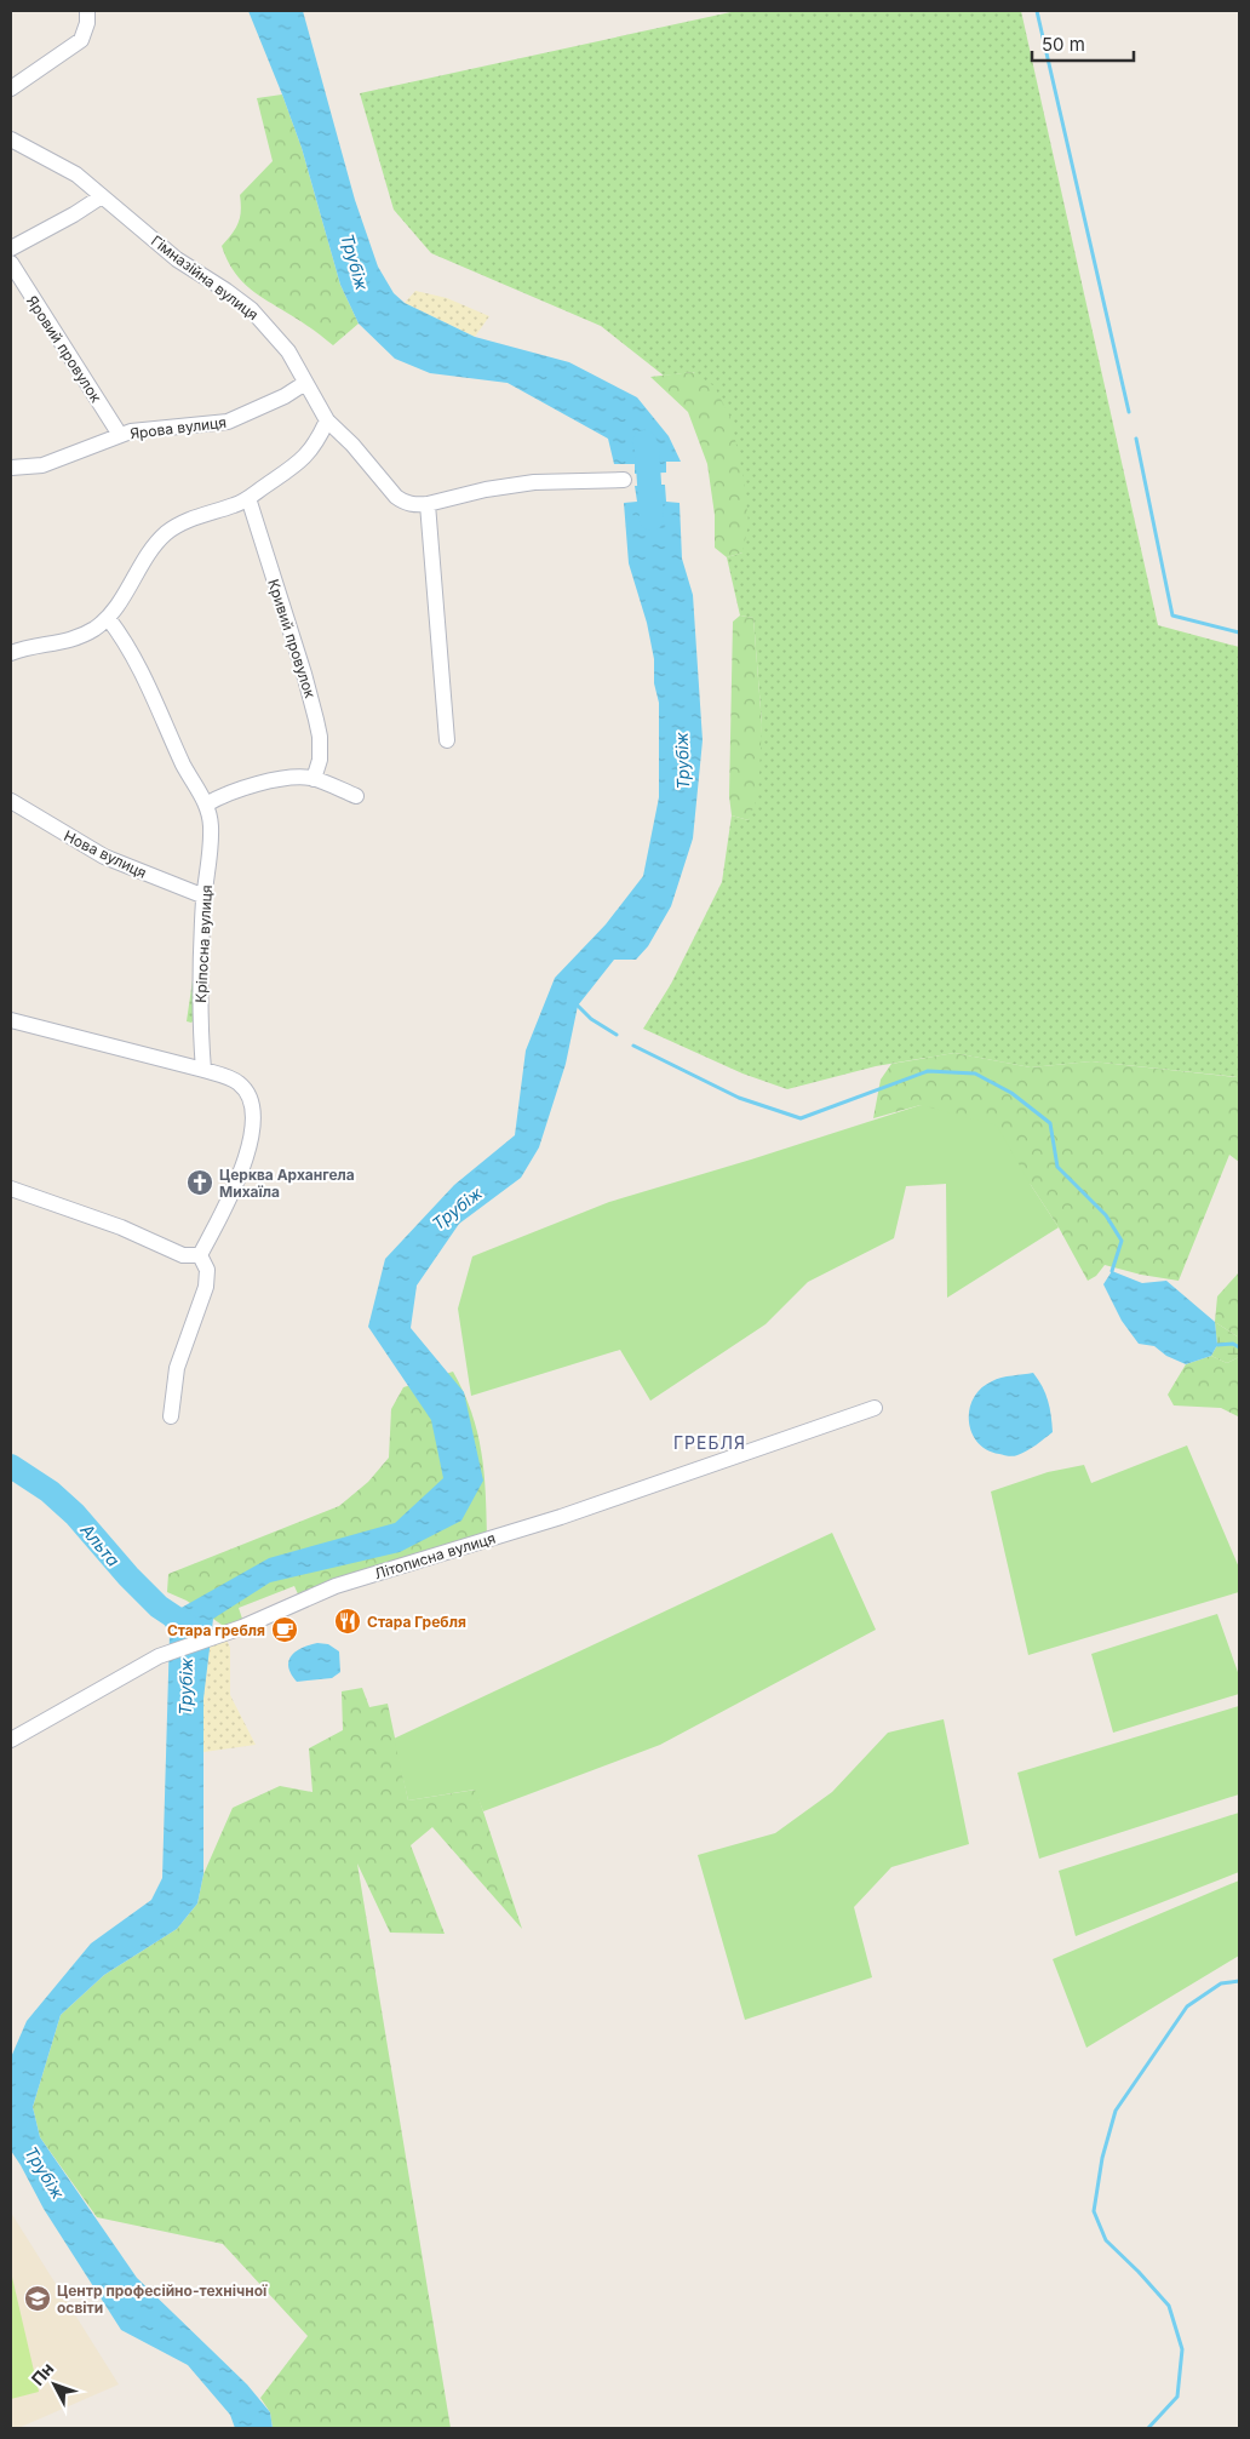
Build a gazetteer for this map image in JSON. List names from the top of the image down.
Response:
{
  "streets": {
    "street": [
      "Гімназійна вулиця",
      "Яровий провулок",
      "Ярова вулиця",
      "Кривий провулок",
      "Нова вулиця",
      "Кріпосна вулиця",
      "Літописна вулиця"
    ]
  },
  "crossings": [
    ["Гімназійна вулиця", "Ярова вулиця"],
    ["Яровий провулок", "Ярова вулиця"],
    ["Нова вулиця", "Кріпосна вулиця"]
  ],
  "districts": ["ГРЕБЛЯ"],
  "water": ["Трубіж", "Альта"],
  "places": {
    "church": ["Церква Архангела Михаїла"],
    "restaurant": ["Стара Гребля"],
    "cafe": ["Стара гребля"],
    "school or university": ["Центр професійно-технічної освіти"]
  },
  "scale_bar": "50 m",
  "north": "top left"
}
